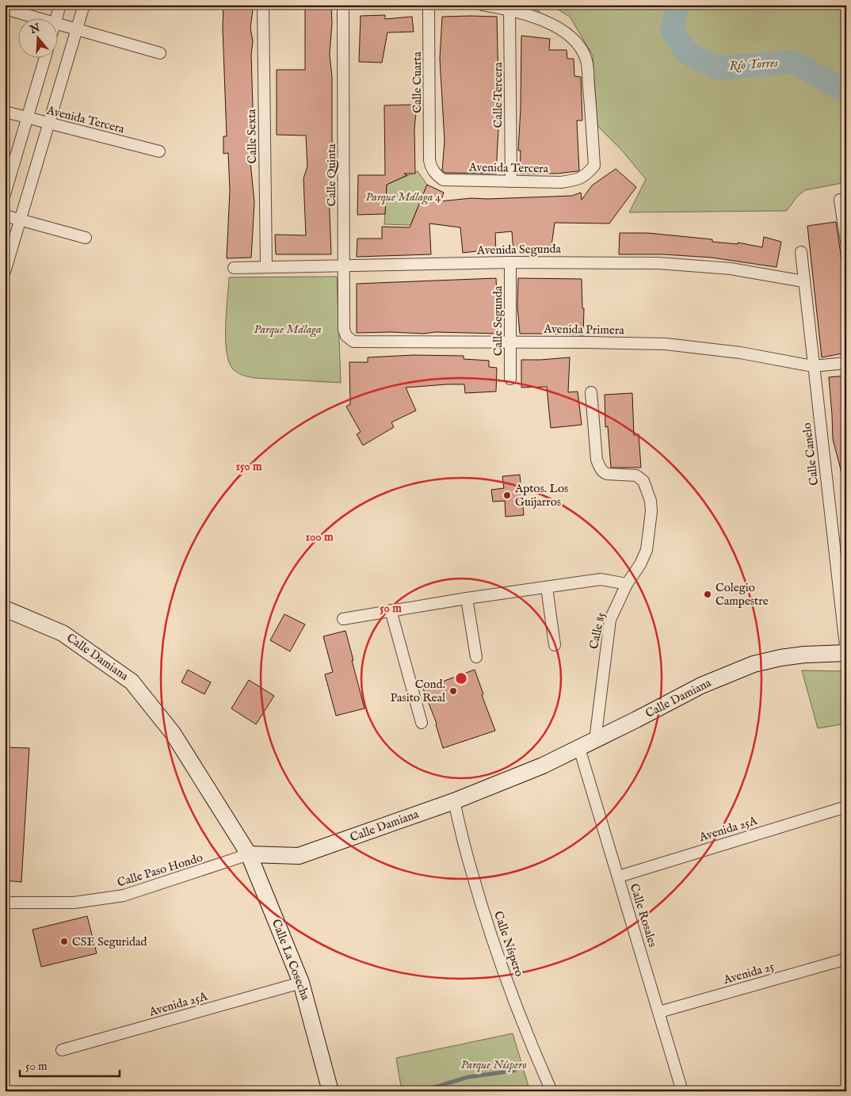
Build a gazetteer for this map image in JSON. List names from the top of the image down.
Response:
{
  "streets": {
    "street": [
      "Calle Cuarta",
      "Calle Tercera",
      "Avenida Tercera",
      "Calle Sexta",
      "Calle Quinta",
      "Avenida Segunda",
      "Calle Segunda",
      "Avenida Primera",
      "Calle Canelo",
      "Calle 85",
      "Calle Damiana",
      "Avenida 25A",
      "Calle Paso Hondo",
      "Calle Rosales",
      "Calle Níspero",
      "Calle La Cosecha",
      "Avenida 25"
    ]
  },
  "crossings": [
    ["Calle Cuarta", "Avenida Tercera"],
    ["Calle Tercera", "Avenida Tercera"],
    ["Calle Sexta", "Avenida Segunda"],
    ["Calle Quinta", "Avenida Segunda"],
    ["Calle Quinta", "Avenida Primera"],
    ["Avenida Segunda", "Calle Segunda"],
    ["Avenida Segunda", "Calle Canelo"],
    ["Calle Segunda", "Avenida Primera"],
    ["Avenida Primera", "Calle Canelo"],
    ["Calle Canelo", "Calle Damiana"],
    ["Calle 85", "Calle Damiana"],
    ["Calle Damiana", "Calle Paso Hondo"],
    ["Calle Damiana", "Calle Rosales"],
    ["Calle Damiana", "Calle Níspero"],
    ["Calle Damiana", "Calle La Cosecha"],
    ["Avenida 25A", "Calle Rosales"],
    ["Avenida 25A", "Calle La Cosecha"],
    ["Calle Paso Hondo", "Calle La Cosecha"],
    ["Calle Rosales", "Avenida 25"]
  ],
  "water": ["Río Torres"],
  "parks": ["Parque Málaga 4", "Parque Málaga", "Parque Níspero"],
  "places": [
    "Aptos. Los Guijarros",
    "Colegio Campestre",
    "Cond. Pasito Real",
    "CSE Seguridad"
  ],
  "scale_bar": "50 m",
  "north": "top",
  "rings": ["150 m", "100 m", "50 m"]
}
